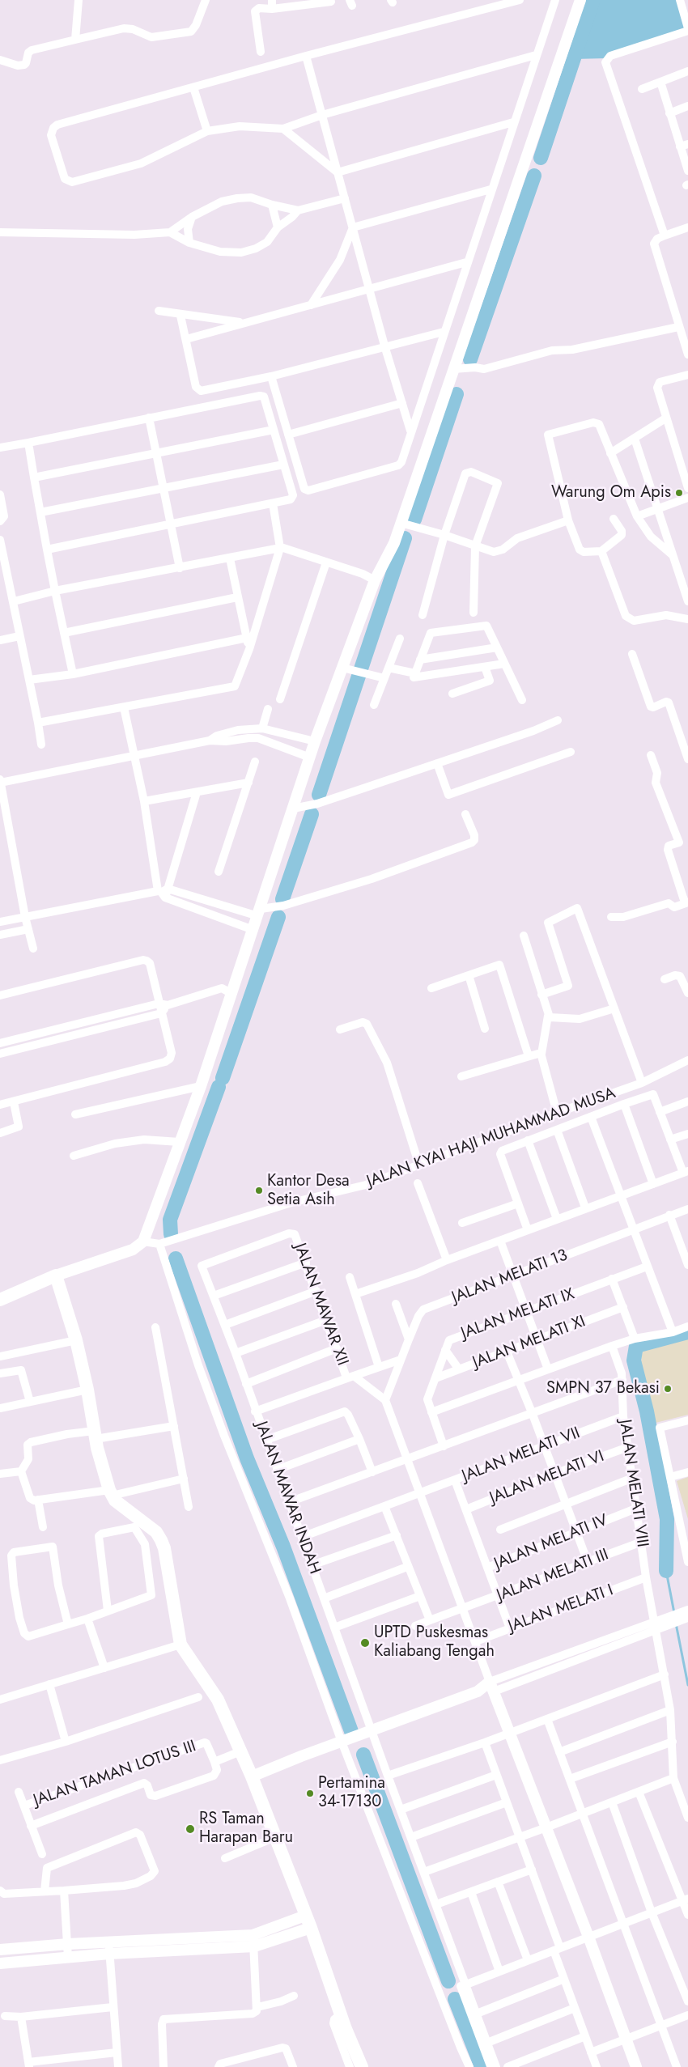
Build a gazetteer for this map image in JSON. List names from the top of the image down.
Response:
{
  "streets": {
    "street": [
      "JALAN KYAI HAJI MUHAMMAD MUSA",
      "JALAN MELATI 13",
      "JALAN MAWAR XII",
      "JALAN MELATI IX",
      "JALAN MELATI XI",
      "JALAN MELATI VII",
      "JALAN MELATI VI",
      "JALAN MELATI VIII",
      "JALAN MAWAR INDAH",
      "JALAN MELATI IV",
      "JALAN MELATI III",
      "JALAN MELATI I",
      "JALAN TAMAN LOTUS III"
    ]
  },
  "crossings": [
    ["JALAN MAWAR XII", "JALAN MAWAR INDAH"],
    ["JALAN MELATI IX", "JALAN MELATI XI"],
    ["JALAN MELATI VII", "JALAN MELATI VIII"],
    ["JALAN MELATI VII", "JALAN MAWAR INDAH"],
    ["JALAN MELATI VI", "JALAN MELATI VIII"],
    ["JALAN MELATI VIII", "JALAN MELATI IV"],
    ["JALAN MELATI VIII", "JALAN MELATI III"],
    ["JALAN MELATI VIII", "JALAN MELATI I"]
  ],
  "places": [
    "Warung Om Apis",
    "Kantor Desa Setia Asih",
    "SMPN 37 Bekasi",
    "UPTD Puskesmas Kaliabang Tengah",
    "Pertamina 34-17130",
    "RS Taman Harapan Baru"
  ]
}
